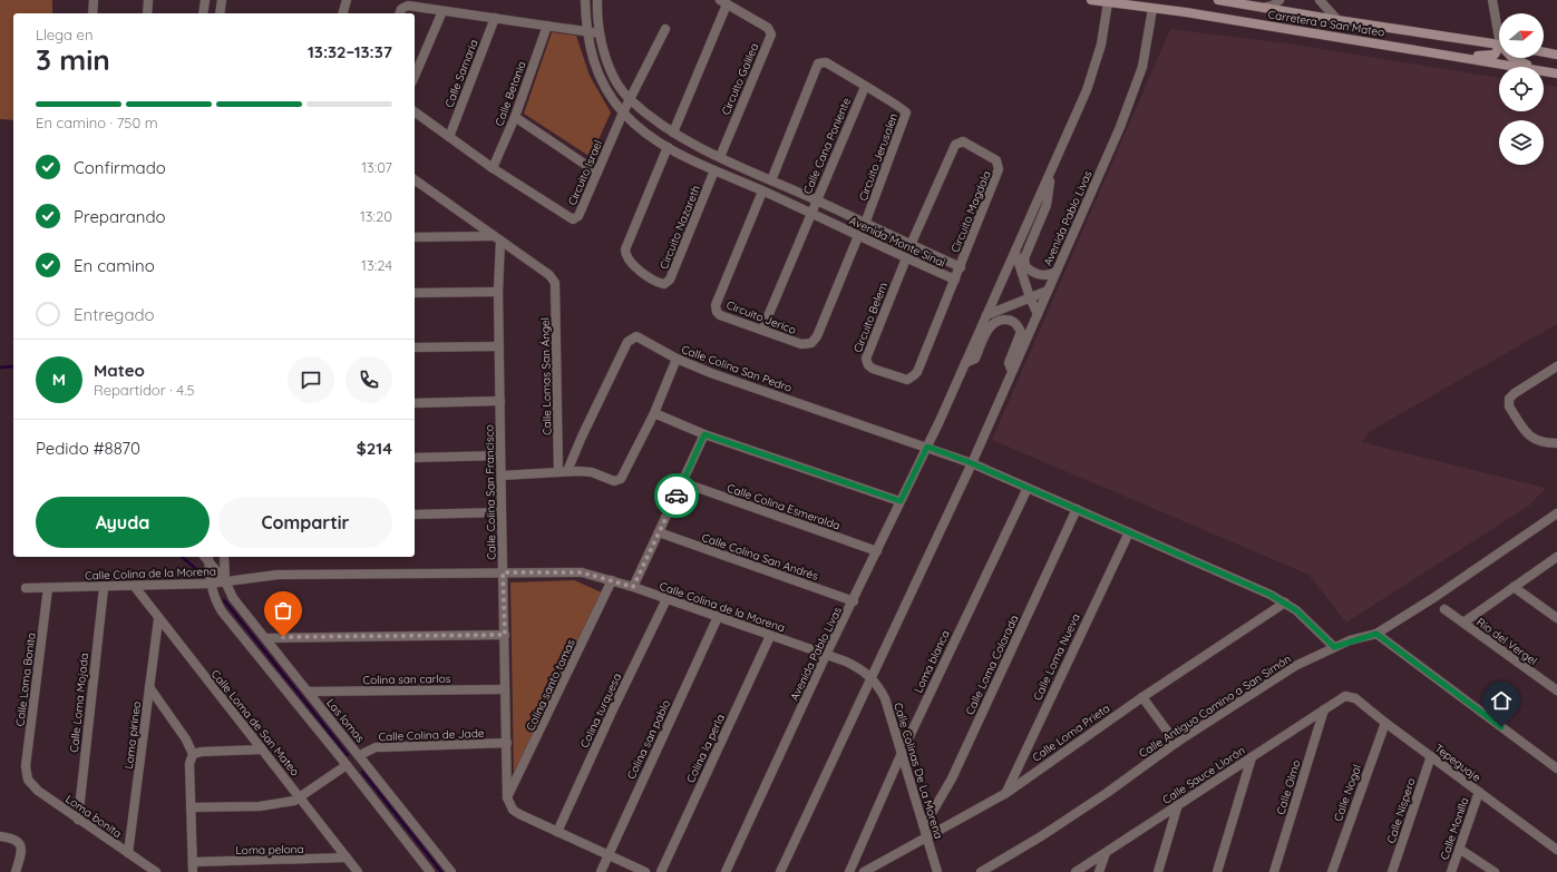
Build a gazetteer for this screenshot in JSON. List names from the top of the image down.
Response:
{
  "streets": {
    "main road": ["Carretera a San Mateo"],
    "street": [
      "Calle Samaria",
      "Circuito Galilea",
      "Calle Betania",
      "Calle Cana Poniente",
      "Circuito Jerusalen",
      "Circuito Israel",
      "Circuito Magdala",
      "Avenida Pablo Livas",
      "Circuito Nazareth",
      "Avenida Monte Sinai",
      "Circuito Jerico",
      "Circuito Belem",
      "Calle Colina San Pedro",
      "Calle Lomas San Ángel",
      "Calle Colina San Francisco",
      "Calle Colina Esmeralda",
      "Calle Colina San Andrés",
      "Calle Colina de la Morena",
      "Rio del Vergel",
      "Calle Loma Nueva",
      "Loma blanca",
      "Calle Loma Colorada",
      "Calle Loma Bonita",
      "Colina san carlos",
      "Colina santo tomas",
      "Calle Loma Mojada",
      "Calle Antiguo Camino a San Simón",
      "Colina turquesa",
      "Las lomas",
      "Calle Loma de San Mateo",
      "Calle Loma Prieta",
      "Loma pirineo",
      "Calle Colina de Jade",
      "Colina san pablo",
      "Colina la perla",
      "Tepeguaje",
      "Calle Colinas De La Morena",
      "Calle Sauce Llorón",
      "Calle Olmo",
      "Calle Nogal",
      "Calle Níspero",
      "Loma bonita",
      "Calle Monilla",
      "Loma pelona"
    ]
  },
  "crossings": [
    ["Carretera a San Mateo", "Avenida Pablo Livas"],
    ["Calle Samaria", "Circuito Israel"],
    ["Circuito Galilea", "Avenida Monte Sinai"],
    ["Calle Betania", "Circuito Israel"],
    ["Calle Cana Poniente", "Circuito Jerusalen"],
    ["Calle Cana Poniente", "Avenida Monte Sinai"],
    ["Calle Cana Poniente", "Circuito Jerico"],
    ["Circuito Jerusalen", "Avenida Monte Sinai"],
    ["Circuito Israel", "Avenida Monte Sinai"],
    ["Circuito Magdala", "Avenida Monte Sinai"],
    ["Avenida Pablo Livas", "Calle Colina San Pedro"],
    ["Avenida Pablo Livas", "Calle Colina Esmeralda"],
    ["Avenida Pablo Livas", "Calle Colina San Andrés"],
    ["Avenida Pablo Livas", "Calle Colina de la Morena"],
    ["Circuito Nazareth", "Avenida Monte Sinai"],
    ["Avenida Monte Sinai", "Circuito Jerico"],
    ["Avenida Monte Sinai", "Circuito Belem"],
    ["Calle Colina San Pedro", "Calle Lomas San Ángel"],
    ["Calle Colina San Pedro", "Calle Loma Nueva"],
    ["Calle Colina San Pedro", "Loma blanca"],
    ["Calle Colina San Pedro", "Calle Loma Colorada"],
    ["Calle Colina San Pedro", "Calle Antiguo Camino a San Simón"],
    ["Calle Colina San Pedro", "Calle Loma Prieta"],
    ["Calle Lomas San Ángel", "Calle Colina San Francisco"],
    ["Calle Colina San Francisco", "Calle Colina de la Morena"],
    ["Calle Colina San Francisco", "Colina san carlos"],
    ["Calle Colina San Francisco", "Colina santo tomas"],
    ["Calle Colina San Francisco", "Calle Colina de Jade"],
    ["Calle Colina de la Morena", "Calle Loma Bonita"],
    ["Calle Colina de la Morena", "Colina santo tomas"],
    ["Calle Colina de la Morena", "Calle Loma Mojada"],
    ["Calle Colina de la Morena", "Colina turquesa"],
    ["Calle Colina de la Morena", "Las lomas"],
    ["Calle Colina de la Morena", "Calle Loma de San Mateo"],
    ["Calle Colina de la Morena", "Colina san pablo"],
    ["Calle Colina de la Morena", "Colina la perla"],
    ["Calle Colina de la Morena", "Calle Colinas De La Morena"],
    ["Calle Loma Nueva", "Calle Loma Prieta"],
    ["Loma blanca", "Calle Colinas De La Morena"],
    ["Calle Loma Colorada", "Calle Colinas De La Morena"],
    ["Calle Loma Bonita", "Loma bonita"],
    ["Colina san carlos", "Las lomas"],
    ["Calle Loma Mojada", "Loma bonita"],
    ["Las lomas", "Calle Colina de Jade"],
    ["Calle Loma de San Mateo", "Loma pirineo"],
    ["Calle Loma de San Mateo", "Loma pelona"],
    ["Calle Loma Prieta", "Calle Colinas De La Morena"],
    ["Loma pirineo", "Loma bonita"],
    ["Tepeguaje", "Calle Sauce Llorón"],
    ["Tepeguaje", "Calle Nogal"],
    ["Tepeguaje", "Calle Níspero"],
    ["Tepeguaje", "Calle Monilla"],
    ["Calle Sauce Llorón", "Calle Olmo"]
  ],
  "north": "right",
  "page": {
    "heading": ["3 min", "Llega en", "13:32–13:37"],
    "panel": [
      "Mateo",
      "Repartidor · 4.5",
      "Pedido #8870",
      "$214"
    ],
    "bar": "En camino · 750 m",
    "list": [
      ["Confirmado", "13:07"],
      ["Preparando", "13:20"],
      ["En camino", "13:24"],
      "Entregado"
    ],
    "round": "M",
    "buttons": ["Ayuda", "Compartir"]
  }
}
